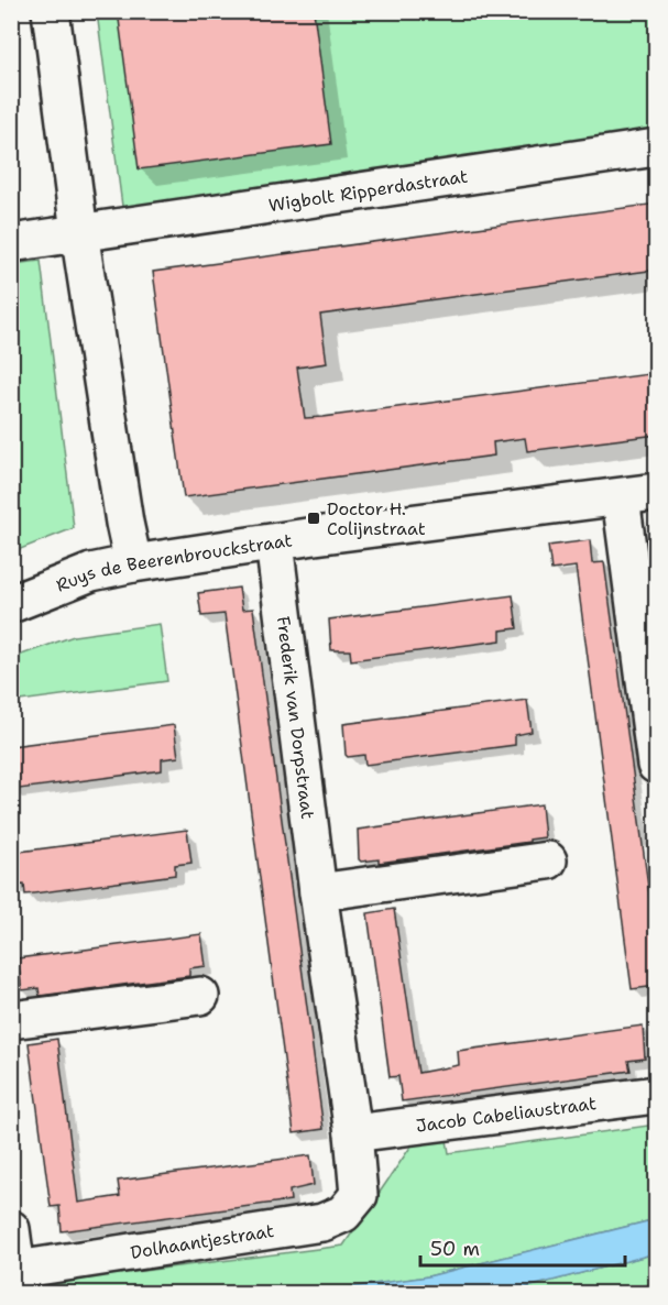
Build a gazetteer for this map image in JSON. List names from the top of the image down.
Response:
{
  "streets": {
    "street": [
      "Wigbolt Ripperdastraat",
      "Ruys de Beerenbrouckstraat",
      "Frederik van Dorpstraat",
      "Jacob Cabeliaustraat",
      "Dolhaantjestraat"
    ]
  },
  "crossings": [
    ["Ruys de Beerenbrouckstraat", "Frederik van Dorpstraat"],
    ["Frederik van Dorpstraat", "Jacob Cabeliaustraat"],
    ["Frederik van Dorpstraat", "Dolhaantjestraat"],
    ["Jacob Cabeliaustraat", "Dolhaantjestraat"]
  ],
  "places": {
    "transit": ["Doctor H. Colijnstraat"]
  },
  "scale_bar": "50 m"
}
